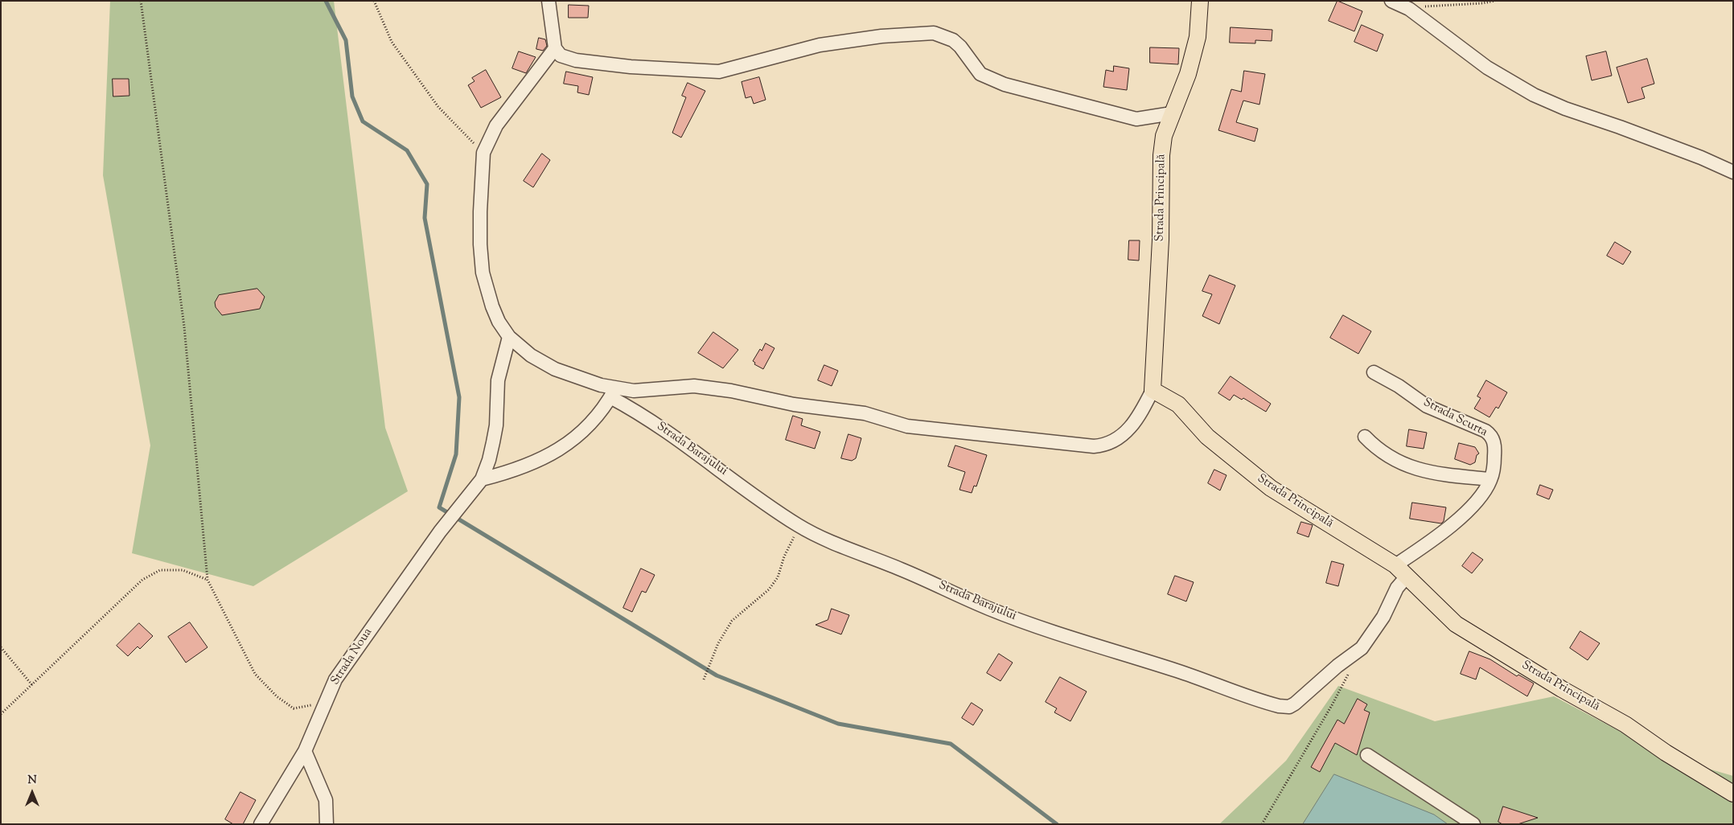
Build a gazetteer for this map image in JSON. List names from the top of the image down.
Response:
{
  "streets": {
    "main road": ["Strada Principală"],
    "street": ["Strada Scurta", "Strada Barajului", "Strada Noua"]
  },
  "crossings": [
    ["Strada Principală", "Strada Scurta"],
    ["Strada Principală", "Strada Barajului"]
  ],
  "north": "top"
}
